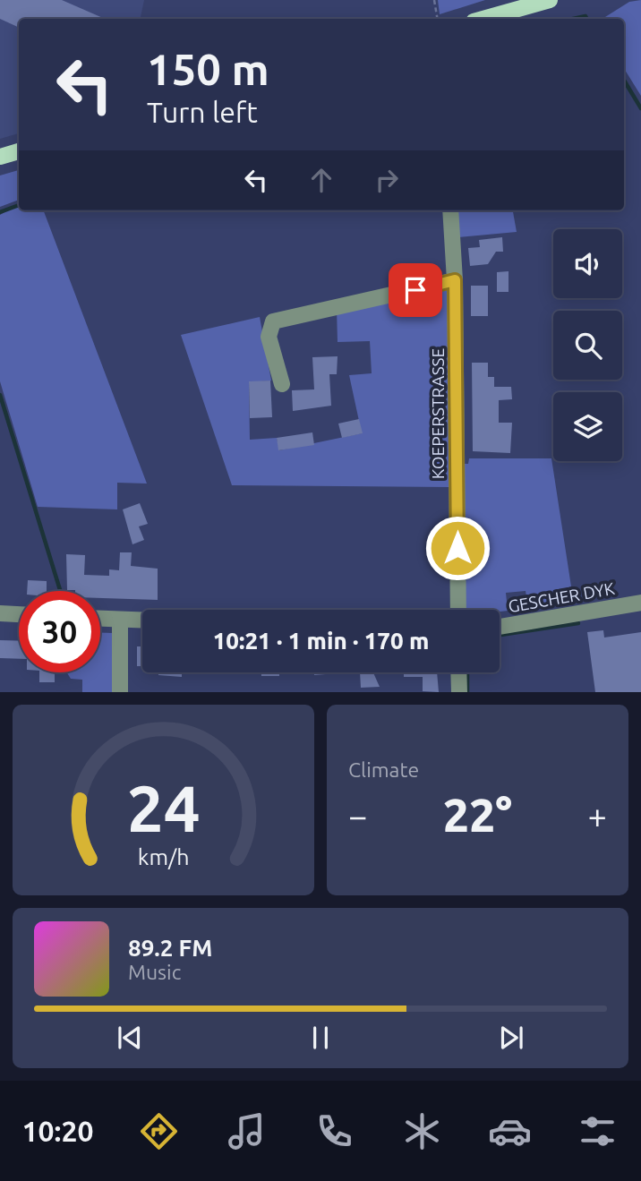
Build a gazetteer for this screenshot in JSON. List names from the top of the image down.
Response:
{
  "streets": {
    "street": ["KOEPERSTRASSE", "GESCHER DYK"]
  },
  "page": {
    "turn": ["150 m", "Turn left"],
    "limit": "30",
    "trip": "10:21 · 1 min · 170 m",
    "tile": "Climate",
    "heat": ["−", "22°", "+"],
    "song": ["89.2 FM", "Music"],
    "tabs": "10:20",
    "gauge": ["24", "km/h"]
  }
}
